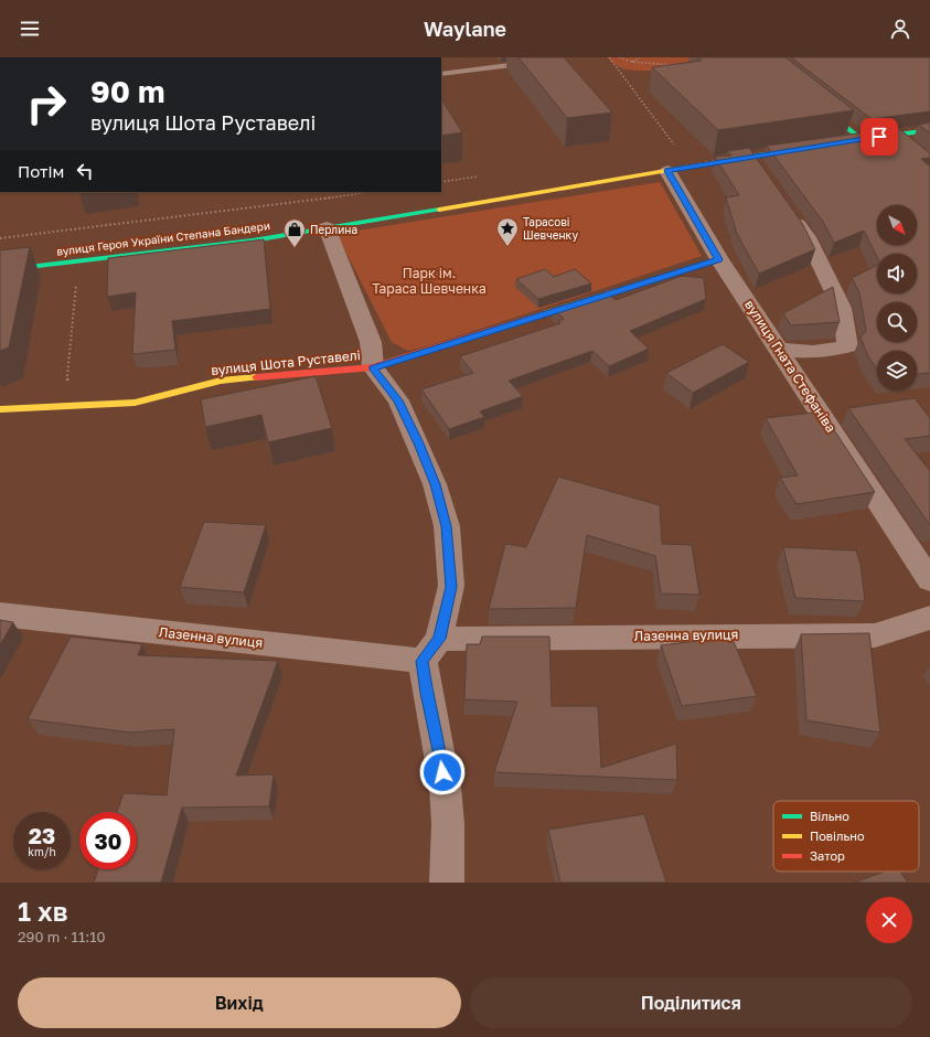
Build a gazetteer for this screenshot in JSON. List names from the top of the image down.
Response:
{
  "streets": {
    "main road": ["вулиця Героя України Степана Бандери", "вулиця Шота Руставелі"],
    "street": ["вулиця Гната Стефаніва", "Лазенна вулиця"]
  },
  "crossings": [
    ["вулиця Героя України Степана Бандери", "вулиця Гната Стефаніва"],
    ["вулиця Шота Руставелі", "вулиця Гната Стефаніва"]
  ],
  "parks": ["Парк ім. Тараса Шевченка"],
  "places": {
    "place": ["Тарасові Шевченку"],
    "shop": ["Перлина"]
  },
  "legend": ["Вільно", "Повільно", "Затор"],
  "north": "bottom right",
  "page": {
    "header": "Waylane",
    "turn": ["90 m", "вулиця Шота Руставелі"],
    "then": "Потім",
    "speed": "23 km/h",
    "limit": "30",
    "heading": ["1 хв", "290 m · 11:10"],
    "buttons": ["Вихід", "Поділитися"]
  }
}
